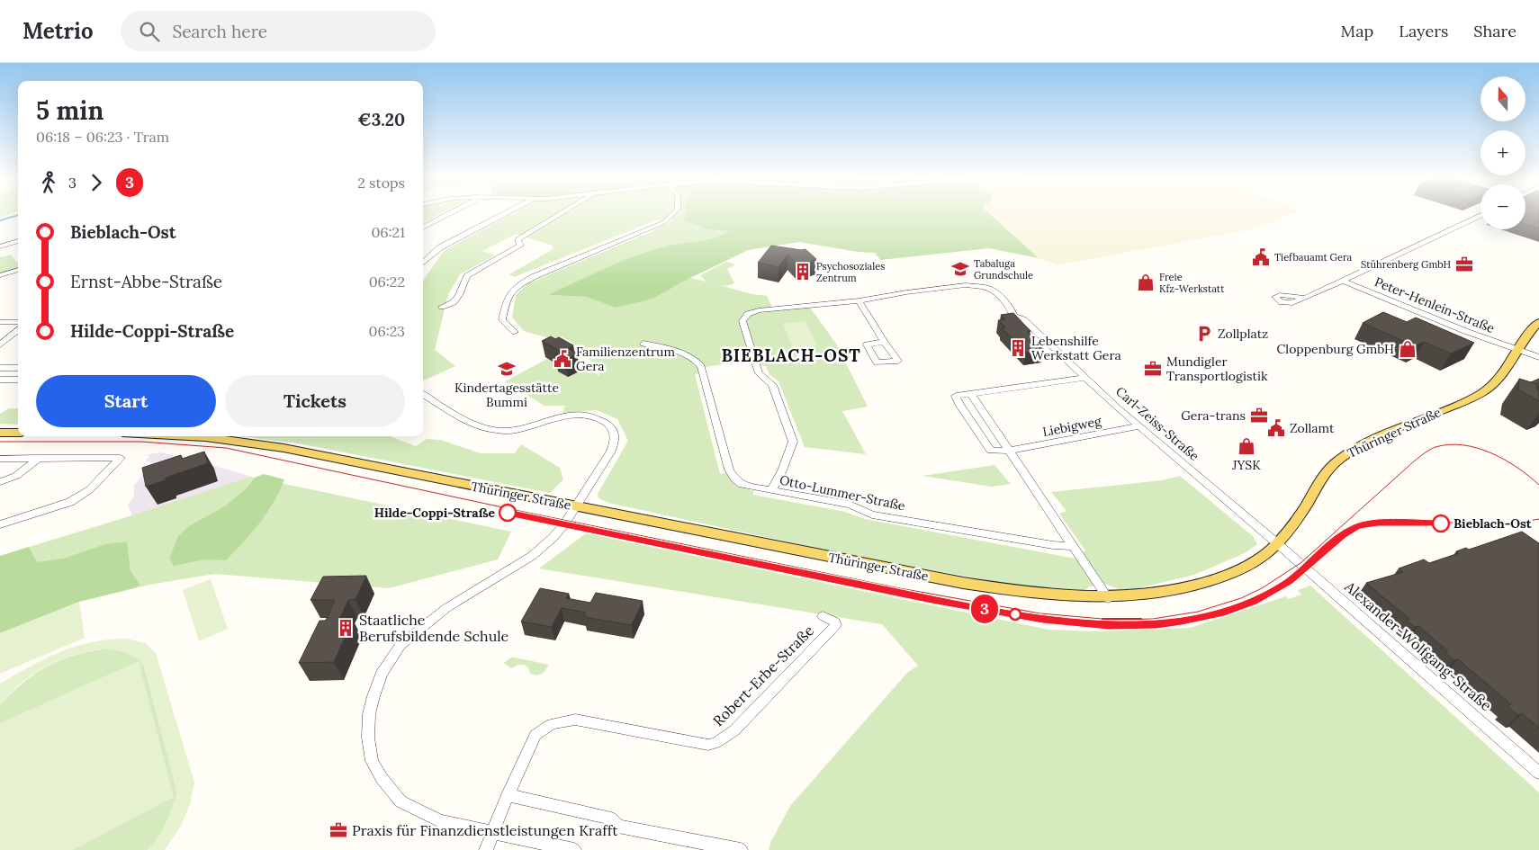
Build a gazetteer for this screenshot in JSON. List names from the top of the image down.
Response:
{
  "streets": {
    "main road": ["Thüringer Straße"],
    "street": [
      "Peter-Henlein-Straße",
      "Carl-Zeiss-Straße",
      "Liebigweg",
      "Otto-Lummer-Straße",
      "Alexander-Wolfgang-Straße",
      "Robert-Erbe-Straße"
    ]
  },
  "crossings": [
    ["Peter-Henlein-Straße", "Thüringer Straße"],
    ["Carl-Zeiss-Straße", "Liebigweg"],
    ["Carl-Zeiss-Straße", "Thüringer Straße"],
    ["Carl-Zeiss-Straße", "Otto-Lummer-Straße"],
    ["Carl-Zeiss-Straße", "Alexander-Wolfgang-Straße"],
    ["Thüringer Straße", "Alexander-Wolfgang-Straße"]
  ],
  "districts": ["BIEBLACH-OST"],
  "places": {
    "public building": ["Tiefbauamt Gera", "Familienzentrum Gera", "Zollamt"],
    "office": [
      "Stührenberg GmbH",
      "Mundigler Transportlogistik",
      "Gera-trans",
      "Praxis für Finanzdienstleistungen Krafft"
    ],
    "school or university": ["Tabaluga Grundschule", "Kindertagesstätte Bummi"],
    "building": ["Psychosoziales Zentrum", "Lebenshilfe Werkstatt Gera", "Staatliche Berufsbildende Schule"],
    "shop": ["Freie Kfz-Werkstatt", "Cloppenburg GmbH", "JYSK"],
    "parking": ["Zollplatz"],
    "other": ["Hilde-Coppi-Straße", "Bieblach-Ost"]
  },
  "lines": ["tram line 3"],
  "north": "top",
  "page": {
    "header": "Metrio",
    "search": "Search here",
    "nav": ["Map", "Layers", "Share"],
    "on_map": "3",
    "map_buttons": ["+", "−"],
    "heading": ["5 min", "06:18 – 06:23 · Tram", "€3.20"],
    "legs": ["3", "3", "2 stops"],
    "list": [
      {
        "name": "Bieblach-Ost",
        "value": "06:21"
      },
      {
        "name": "Ernst-Abbe-Straße",
        "value": "06:22"
      },
      {
        "name": "Hilde-Coppi-Straße",
        "value": "06:23"
      }
    ],
    "buttons": ["Start", "Tickets"]
  }
}
